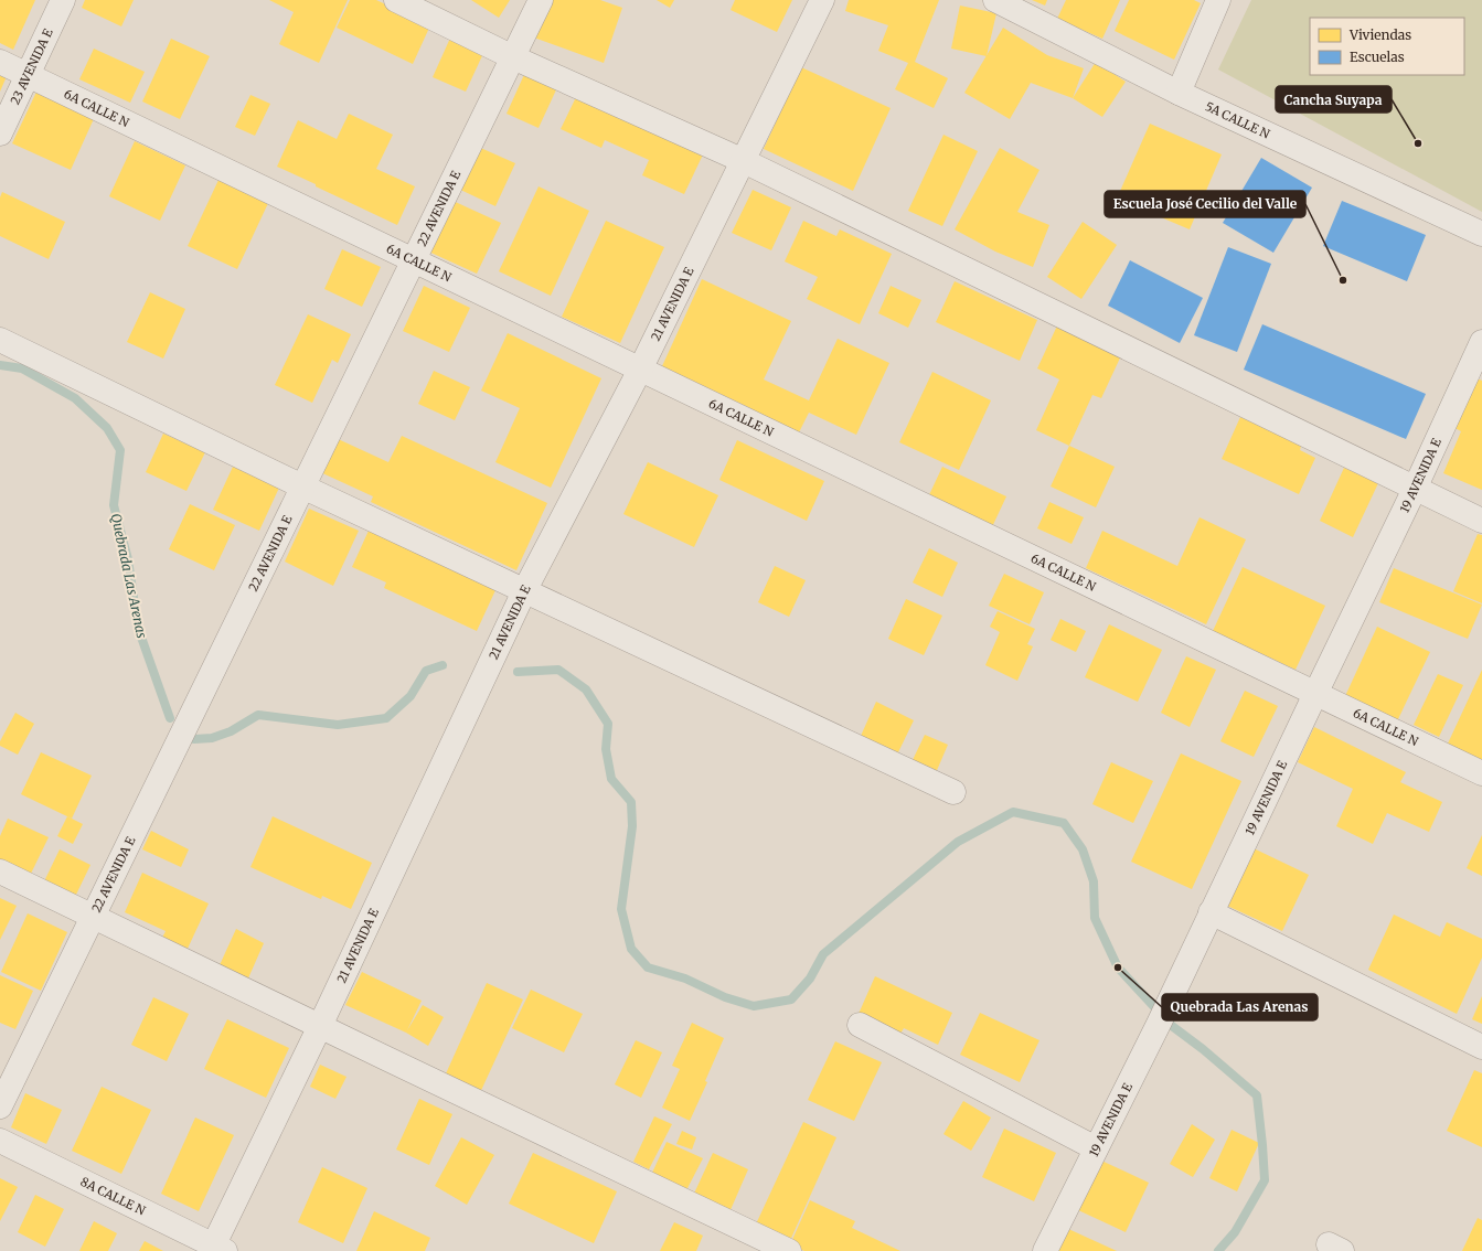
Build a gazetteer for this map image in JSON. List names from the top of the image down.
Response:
{
  "streets": {
    "street": [
      "23 AVENIDA E",
      "6A CALLE N",
      "5A CALLE N",
      "22 AVENIDA E",
      "21 AVENIDA E",
      "19 AVENIDA E",
      "8A CALLE N"
    ]
  },
  "crossings": [
    ["23 AVENIDA E", "6A CALLE N"],
    ["6A CALLE N", "22 AVENIDA E"],
    ["6A CALLE N", "21 AVENIDA E"],
    ["6A CALLE N", "19 AVENIDA E"],
    ["21 AVENIDA E", "8A CALLE N"]
  ],
  "water": ["Quebrada Las Arenas"],
  "places": ["Cancha Suyapa", "Escuela José Cecilio del Valle", "Quebrada Las Arenas"],
  "legend": ["Viviendas", "Escuelas"]
}
